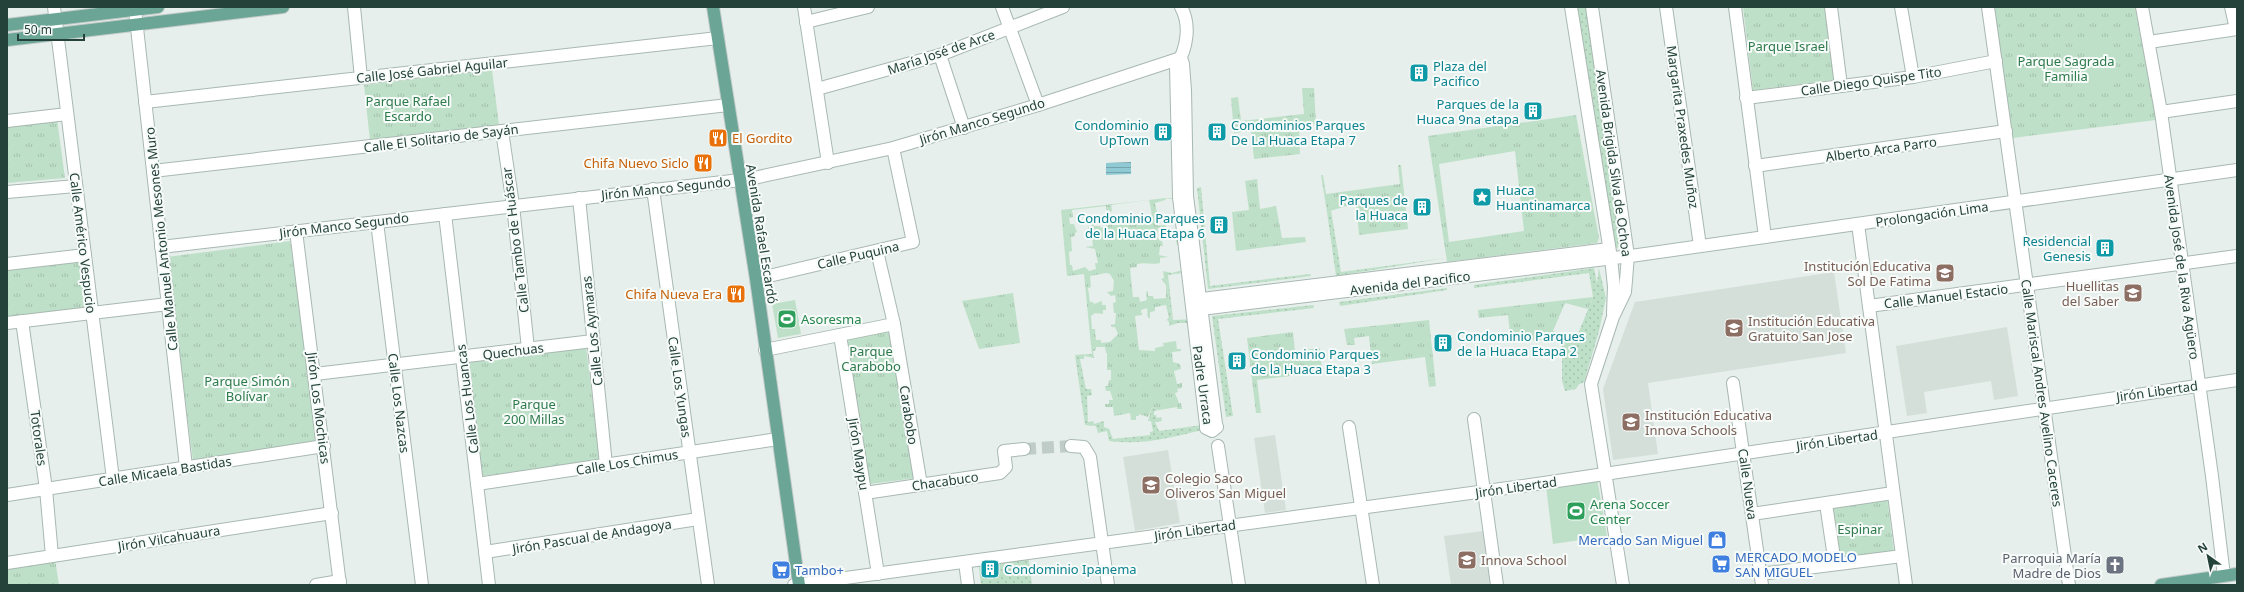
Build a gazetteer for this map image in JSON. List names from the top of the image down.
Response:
{
  "streets": {
    "main road": ["Avenida Rafael Escardó"],
    "street": [
      "María José de Arce",
      "Calle José Gabriel Aguilar",
      "Calle Diego Quispe Tito",
      "Jirón Manco Segundo",
      "Margarita Praxedes Muñoz",
      "Calle El Solitario de Sayán",
      "Alberto Arca Parro",
      "Avenida Brigida Silva de Ochoa",
      "Prolongación Lima",
      "Calle Manuel Antonio Mesones Muro",
      "Calle Tambo de Huáscar",
      "Calle Américo Vespucio",
      "Calle Puquina",
      "Avenida José de la Riva Agüero",
      "Avenida del Pacifico",
      "Calle Manuel Estacio",
      "Calle Los Aymaras",
      "Quechuas",
      "Padre Urraca",
      "Calle Los Yungas",
      "Jirón Libertad",
      "Calle Mariscal Andres Avelino Caceres",
      "Calle Los Huancas",
      "Calle Los Nazcas",
      "Jirón Los Mochicas",
      "Carabobo",
      "Totorales",
      "Jirón Maypu",
      "Calle Los Chimus",
      "Calle Micaela Bastidas",
      "Chacabuco",
      "Calle Nueva",
      "Jirón Pascual de Andagoya",
      "Jirón Vilcahuaura"
    ]
  },
  "crossings": [
    ["Calle José Gabriel Aguilar", "Avenida Rafael Escardó"],
    ["Calle José Gabriel Aguilar", "Calle Manuel Antonio Mesones Muro"],
    ["Calle Diego Quispe Tito", "Calle Mariscal Andres Avelino Caceres"],
    ["Jirón Manco Segundo", "Avenida Rafael Escardó"],
    ["Jirón Manco Segundo", "Calle Manuel Antonio Mesones Muro"],
    ["Jirón Manco Segundo", "Calle Tambo de Huáscar"],
    ["Jirón Manco Segundo", "Calle Puquina"],
    ["Jirón Manco Segundo", "Calle Los Aymaras"],
    ["Jirón Manco Segundo", "Padre Urraca"],
    ["Jirón Manco Segundo", "Calle Los Yungas"],
    ["Jirón Manco Segundo", "Calle Los Huancas"],
    ["Jirón Manco Segundo", "Calle Los Nazcas"],
    ["Jirón Manco Segundo", "Jirón Los Mochicas"],
    ["Margarita Praxedes Muñoz", "Prolongación Lima"],
    ["Calle El Solitario de Sayán", "Avenida Rafael Escardó"],
    ["Calle El Solitario de Sayán", "Calle Manuel Antonio Mesones Muro"],
    ["Calle El Solitario de Sayán", "Calle Tambo de Huáscar"],
    ["Alberto Arca Parro", "Calle Mariscal Andres Avelino Caceres"],
    ["Avenida Brigida Silva de Ochoa", "Prolongación Lima"],
    ["Avenida Brigida Silva de Ochoa", "Avenida del Pacifico"],
    ["Avenida Brigida Silva de Ochoa", "Jirón Libertad"],
    ["Prolongación Lima", "Avenida José de la Riva Agüero"],
    ["Prolongación Lima", "Avenida del Pacifico"],
    ["Prolongación Lima", "Calle Mariscal Andres Avelino Caceres"],
    ["Avenida Rafael Escardó", "Calle Puquina"],
    ["Avenida Rafael Escardó", "Jirón Libertad"],
    ["Avenida Rafael Escardó", "Calle Los Chimus"],
    ["Calle Manuel Antonio Mesones Muro", "Calle Micaela Bastidas"],
    ["Calle Tambo de Huáscar", "Quechuas"],
    ["Calle Américo Vespucio", "Calle Micaela Bastidas"],
    ["Calle Puquina", "Carabobo"],
    ["Avenida José de la Riva Agüero", "Calle Manuel Estacio"],
    ["Avenida José de la Riva Agüero", "Jirón Libertad"],
    ["Avenida del Pacifico", "Padre Urraca"],
    ["Calle Manuel Estacio", "Calle Mariscal Andres Avelino Caceres"],
    ["Calle Los Aymaras", "Quechuas"],
    ["Calle Los Aymaras", "Calle Los Chimus"],
    ["Quechuas", "Calle Los Huancas"],
    ["Quechuas", "Calle Los Nazcas"],
    ["Quechuas", "Jirón Los Mochicas"],
    ["Calle Los Yungas", "Calle Los Chimus"],
    ["Calle Los Yungas", "Jirón Pascual de Andagoya"],
    ["Jirón Libertad", "Calle Mariscal Andres Avelino Caceres"],
    ["Jirón Libertad", "Jirón Maypu"],
    ["Jirón Libertad", "Calle Nueva"],
    ["Calle Los Huancas", "Calle Los Chimus"],
    ["Calle Los Huancas", "Jirón Pascual de Andagoya"],
    ["Jirón Los Mochicas", "Calle Micaela Bastidas"],
    ["Jirón Los Mochicas", "Jirón Vilcahuaura"],
    ["Carabobo", "Chacabuco"],
    ["Totorales", "Calle Micaela Bastidas"],
    ["Totorales", "Jirón Vilcahuaura"],
    ["Jirón Maypu", "Chacabuco"]
  ],
  "parks": [
    "Parque Israel",
    "Parque Sagrada Familia",
    "Parque Rafael Escardo",
    "Parque Carabobo",
    "Parque Simón Bolívar",
    "Parque 200 Millas",
    "Espinar"
  ],
  "places": {
    "building": [
      "Plaza del Pacifico",
      "Parques de la Huaca 9na etapa",
      "Condominio UpTown",
      "Condominios Parques De La Huaca Etapa 7",
      "Parques de la Huaca",
      "Condominio Parques de la Huaca Etapa 6",
      "Residencial Genesis",
      "Condominio Parques de la Huaca Etapa 2",
      "Condominio Parques de la Huaca Etapa 3",
      "Condominio Ipanema"
    ],
    "restaurant": ["El Gordito", "Chifa Nuevo Siclo", "Chifa Nueva Era"],
    "place": ["Huaca Huantinamarca"],
    "school or university": [
      "Institución Educativa Sol De Fatima",
      "Huellitas del Saber",
      "Institución Educativa Gratuito San Jose",
      "Institución Educativa Innova Schools",
      "Colegio Saco Oliveros San Miguel",
      "Innova School"
    ],
    "sports": ["Asoresma", "Arena Soccer Center"],
    "shop": ["Mercado San Miguel"],
    "supermarket": ["MERCADO MODELO SAN MIGUEL", "Tambo+"],
    "church": ["Parroquia María Madre de Dios"]
  },
  "scale_bar": "50 m",
  "north": "top left"
}
